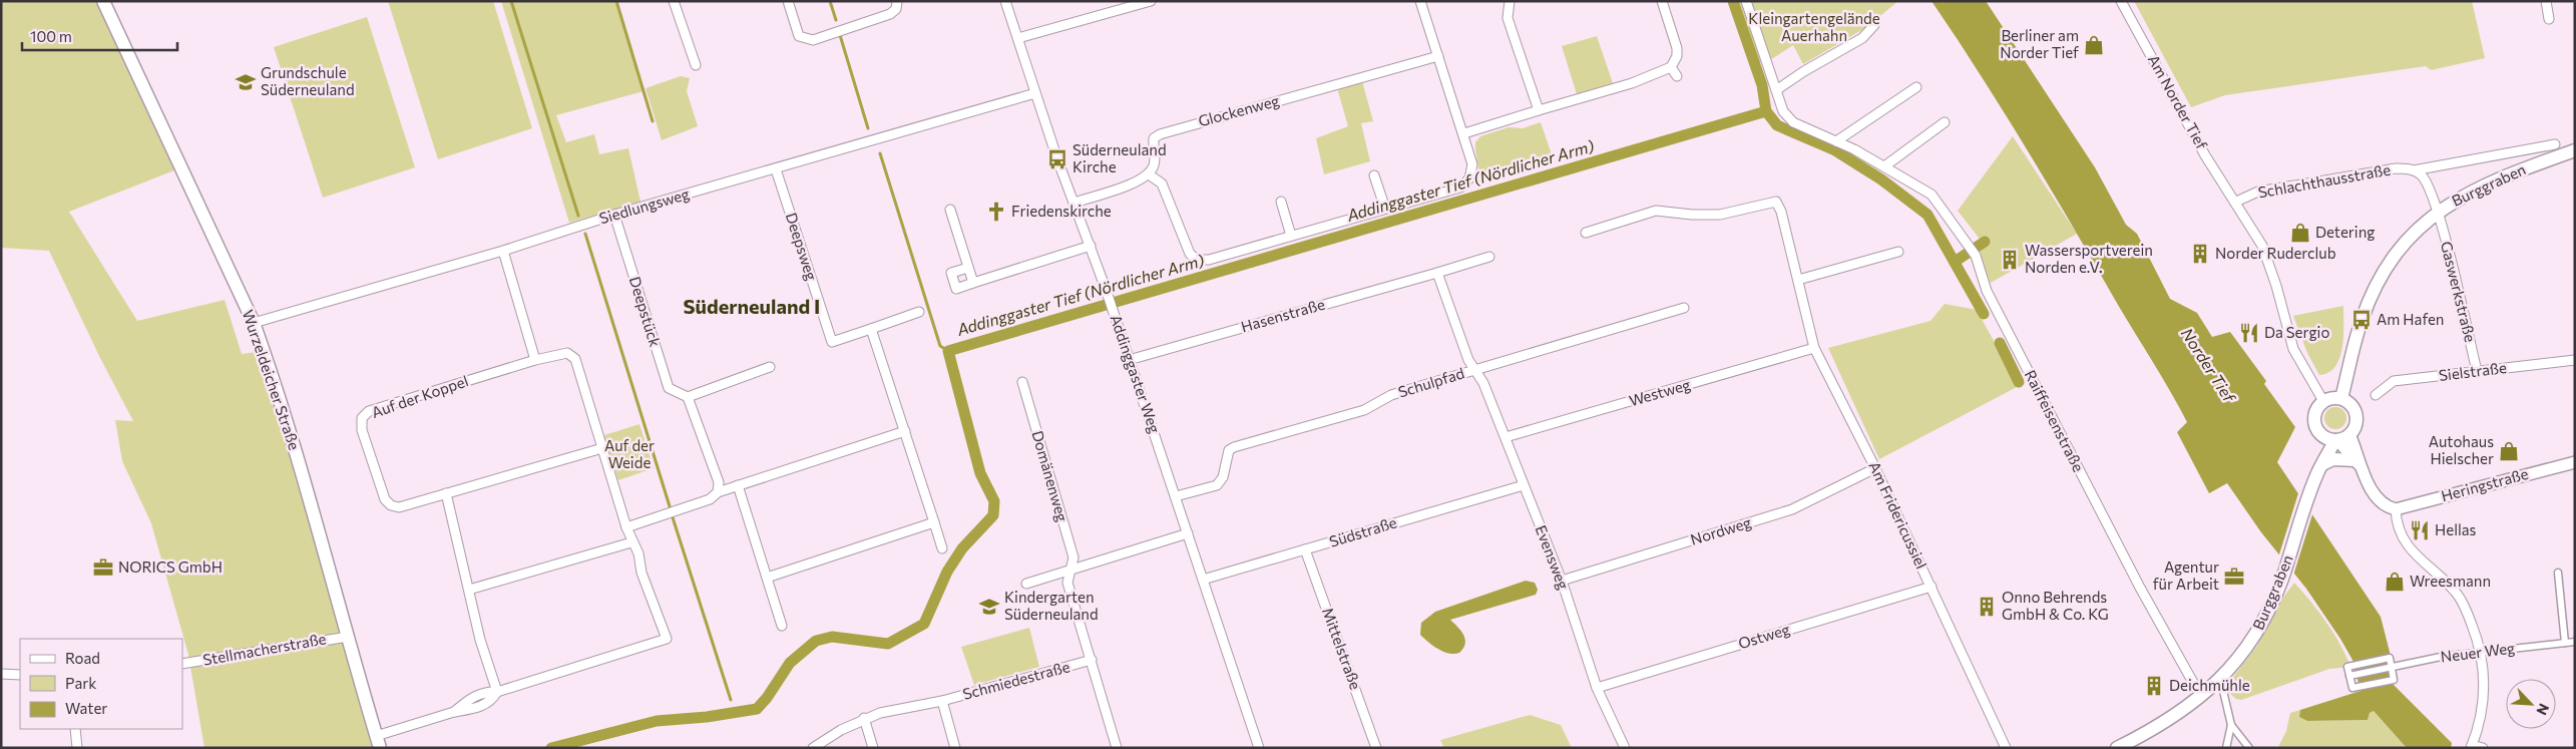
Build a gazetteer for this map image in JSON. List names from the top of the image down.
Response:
{
  "streets": {
    "main road": ["Burggraben", "Wurzeldeicher Straße"],
    "street": [
      "Am Norder Tief",
      "Glockenweg",
      "Schlachthausstraße",
      "Siedlungsweg",
      "Deepsweg",
      "Gaswerkstraße",
      "Deepstück",
      "Hasenstraße",
      "Sielstraße",
      "Addinggaster Weg",
      "Schulpfad",
      "Westweg",
      "Auf der Koppel",
      "Raiffeisenstraße",
      "Domänenweg",
      "Heringstraße",
      "Am Fridericussiel",
      "Nordweg",
      "Südstraße",
      "Evensweg",
      "Ostweg",
      "Mittelstraße",
      "Stellmacherstraße",
      "Neuer Weg",
      "Schmiedestraße"
    ]
  },
  "crossings": [
    ["Am Norder Tief", "Schlachthausstraße"],
    ["Burggraben", "Gaswerkstraße"],
    ["Burggraben", "Raiffeisenstraße"],
    ["Siedlungsweg", "Deepsweg"],
    ["Siedlungsweg", "Deepstück"],
    ["Siedlungsweg", "Addinggaster Weg"],
    ["Siedlungsweg", "Wurzeldeicher Straße"],
    ["Gaswerkstraße", "Sielstraße"],
    ["Hasenstraße", "Addinggaster Weg"],
    ["Addinggaster Weg", "Schulpfad"],
    ["Addinggaster Weg", "Südstraße"],
    ["Wurzeldeicher Straße", "Stellmacherstraße"],
    ["Schulpfad", "Evensweg"],
    ["Westweg", "Am Fridericussiel"],
    ["Westweg", "Evensweg"],
    ["Domänenweg", "Schmiedestraße"],
    ["Am Fridericussiel", "Nordweg"],
    ["Am Fridericussiel", "Ostweg"],
    ["Nordweg", "Evensweg"],
    ["Südstraße", "Evensweg"],
    ["Südstraße", "Mittelstraße"],
    ["Evensweg", "Ostweg"]
  ],
  "districts": ["Süderneuland I"],
  "water": ["Addinggaster Tief (Nördlicher Arm)", "Norder Tief"],
  "parks": ["Kleingartengelände Auerhahn", "Auf der Weide"],
  "places": {
    "shop": [
      "Berliner am Norder Tief",
      "Detering",
      "Autohaus Hielscher",
      "Wreesmann"
    ],
    "school or university": ["Grundschule Süderneuland", "Kindergarten Süderneuland"],
    "bus stop": ["Süderneuland Kirche", "Am Hafen"],
    "church": ["Friedenskirche"],
    "building": [
      "Norder Ruderclub",
      "Wassersportverein Norden e.V.",
      "Onno Behrends GmbH & Co. KG",
      "Deichmühle"
    ],
    "restaurant": ["Da Sergio", "Hellas"],
    "office": ["NORICS GmbH", "Agentur für Arbeit"]
  },
  "legend": ["Road", "Park", "Water"],
  "scale_bar": "100 m",
  "north": "bottom right"
}
